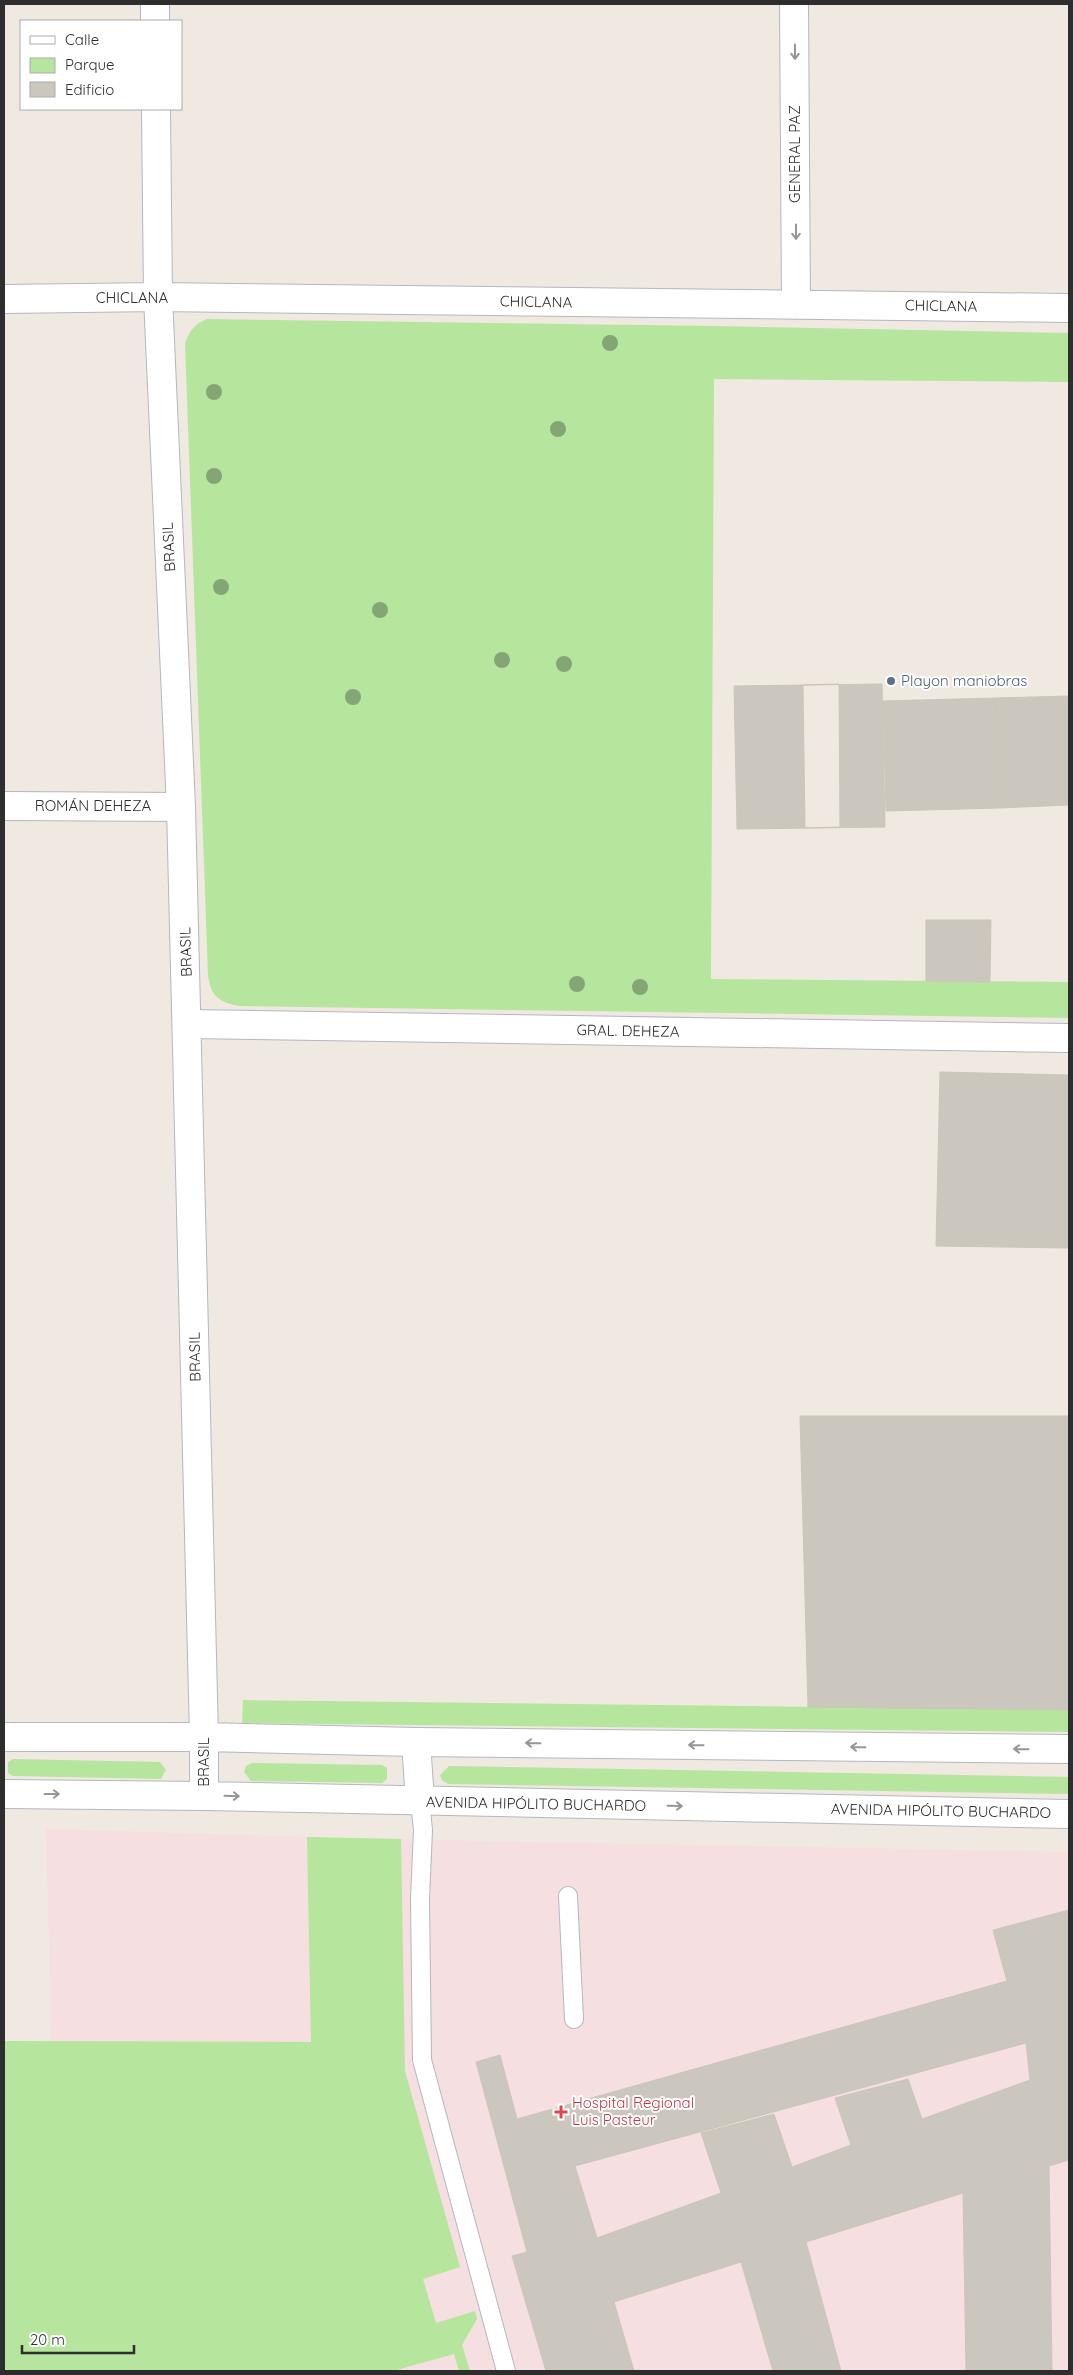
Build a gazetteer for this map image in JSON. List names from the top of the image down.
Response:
{
  "streets": {
    "street": [
      "GENERAL PAZ",
      "CHICLANA",
      "BRASIL",
      "ROMÁN DEHEZA",
      "GRAL. DEHEZA",
      "AVENIDA HIPÓLITO BUCHARDO"
    ]
  },
  "crossings": [
    ["GENERAL PAZ", "CHICLANA"],
    ["CHICLANA", "BRASIL"],
    ["BRASIL", "ROMÁN DEHEZA"],
    ["BRASIL", "GRAL. DEHEZA"],
    ["BRASIL", "AVENIDA HIPÓLITO BUCHARDO"]
  ],
  "one_way": ["GENERAL PAZ"],
  "places": {
    "other": ["Playon maniobras"],
    "health": ["Hospital Regional Luis Pasteur"]
  },
  "legend": ["Calle", "Parque", "Edificio"],
  "scale_bar": "20 m"
}
